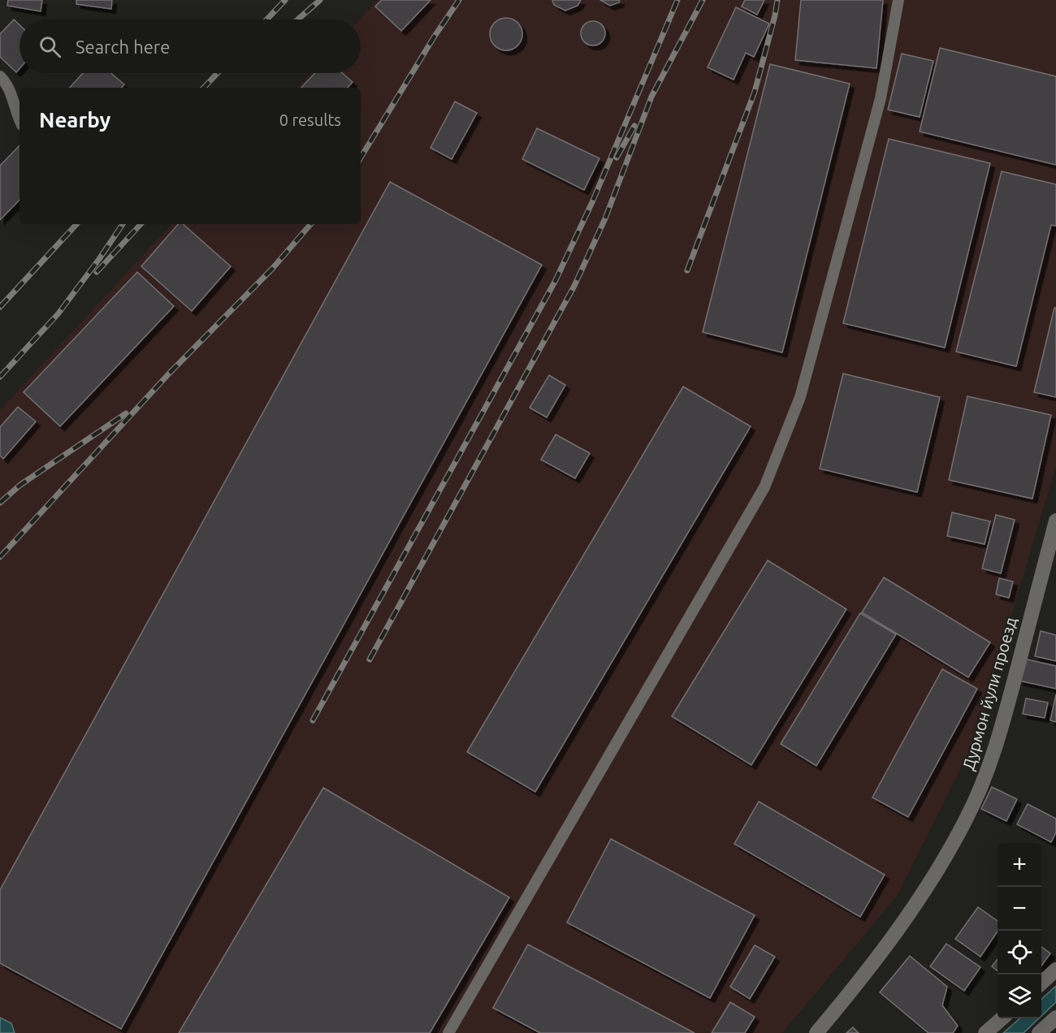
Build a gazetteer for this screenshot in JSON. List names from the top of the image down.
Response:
{
  "streets": {
    "street": ["Дурмон йули проезд"]
  },
  "page": {
    "search": "Search here",
    "heading": ["Nearby", "0 results"],
    "map_buttons": ["+", "−"]
  }
}
